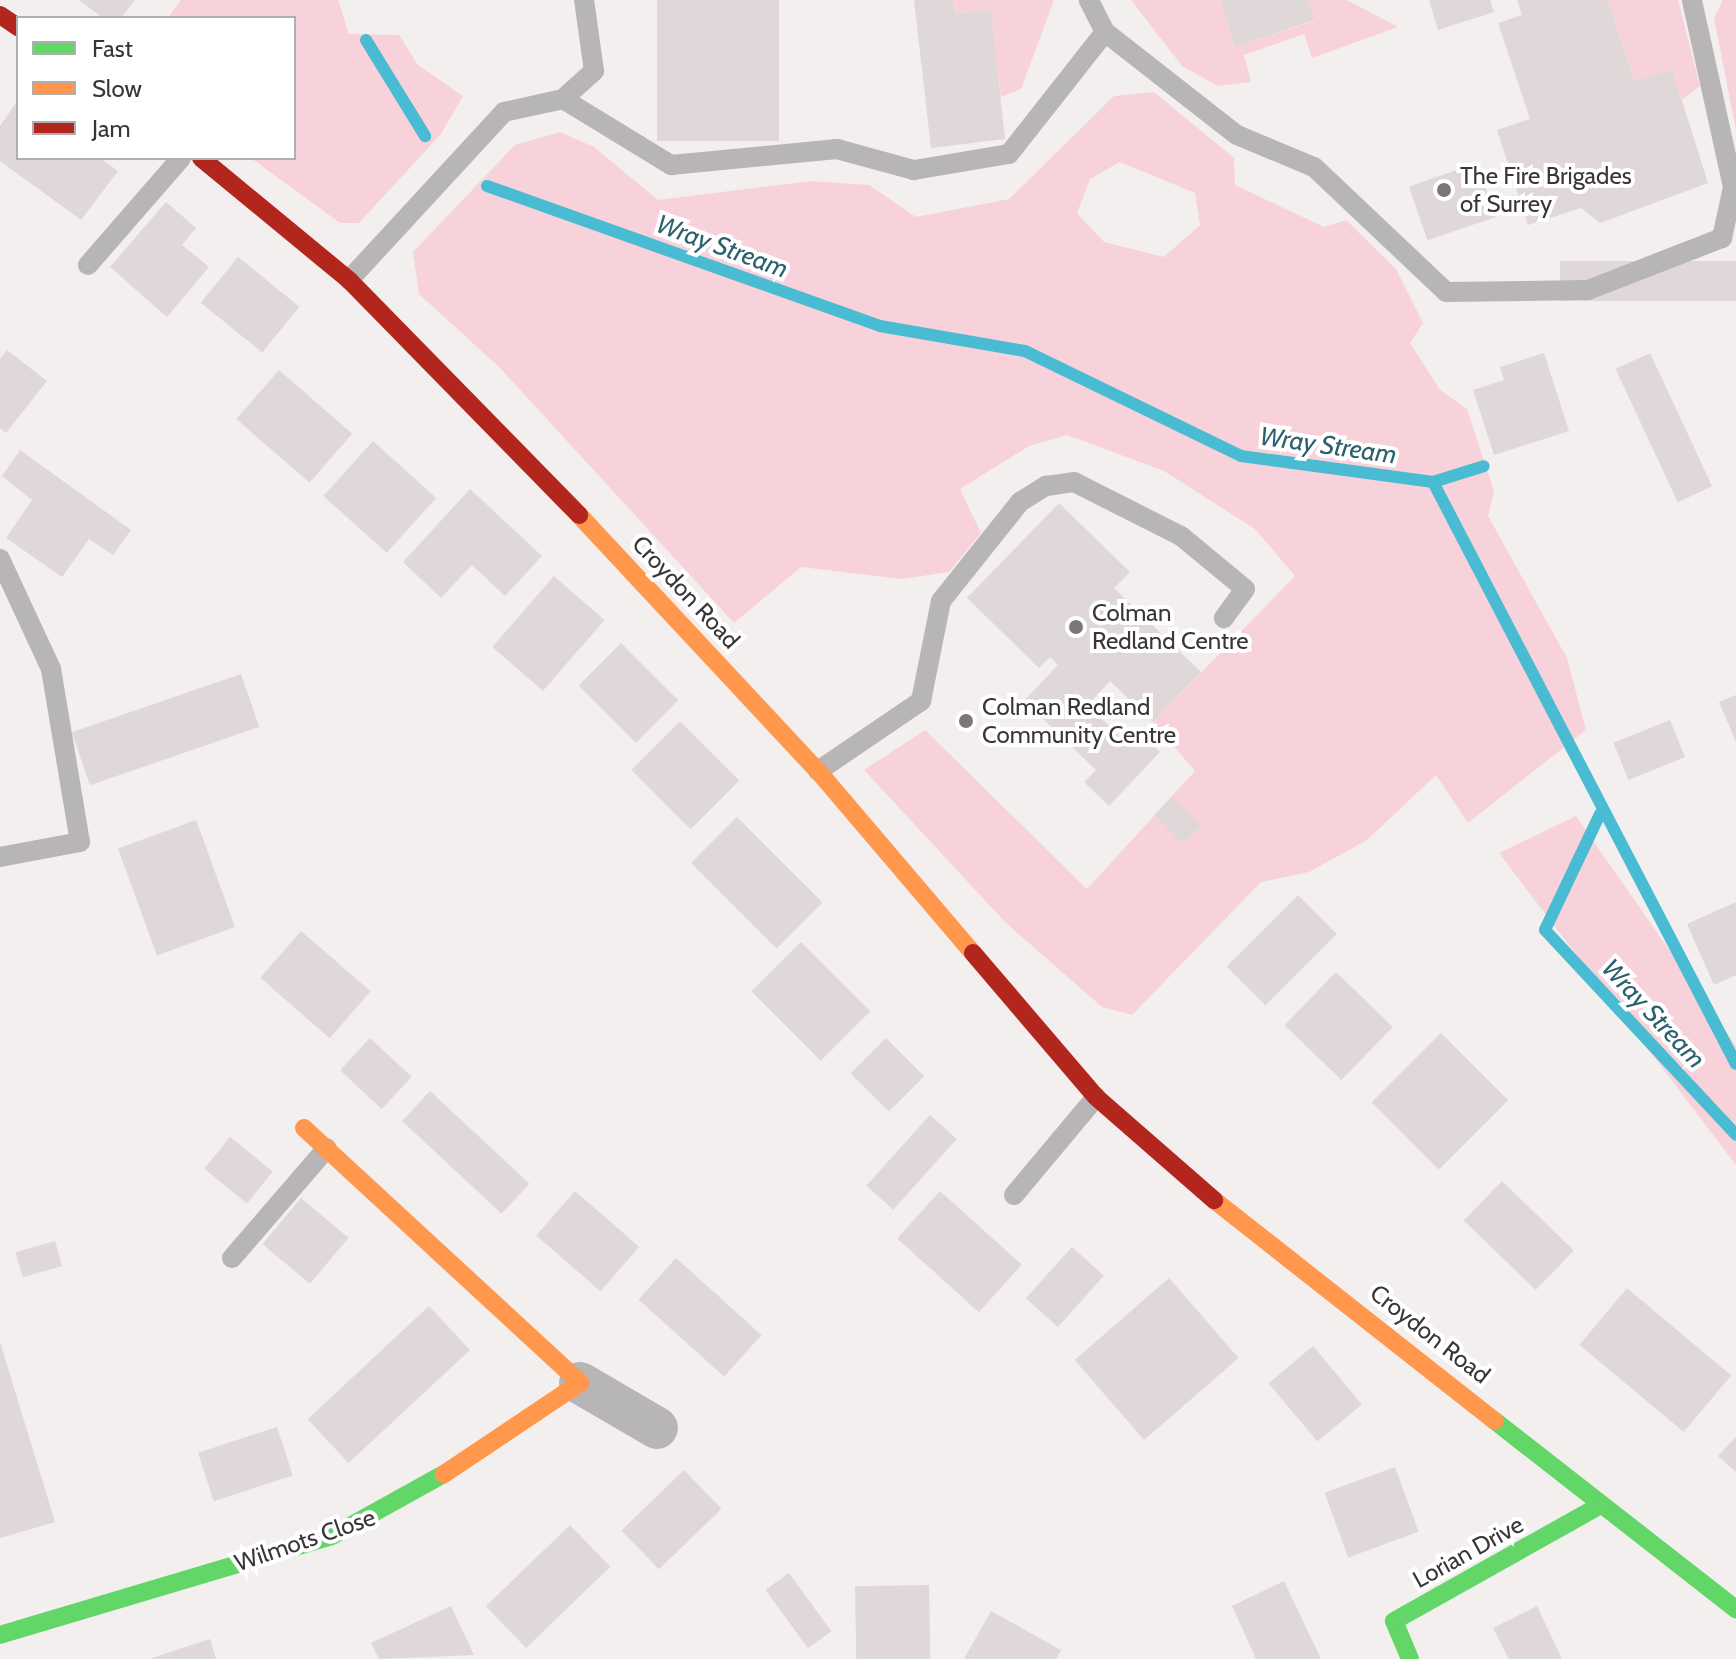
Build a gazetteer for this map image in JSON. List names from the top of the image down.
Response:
{
  "streets": {
    "main road": ["Croydon Road", "Wilmots Close", "Lorian Drive"]
  },
  "crossings": [
    ["Croydon Road", "Lorian Drive"]
  ],
  "water": ["Wray Stream"],
  "places": ["The Fire Brigades of Surrey", "Colman Redland Centre", "Colman Redland Community Centre"],
  "legend": ["Fast", "Slow", "Jam"]
}
